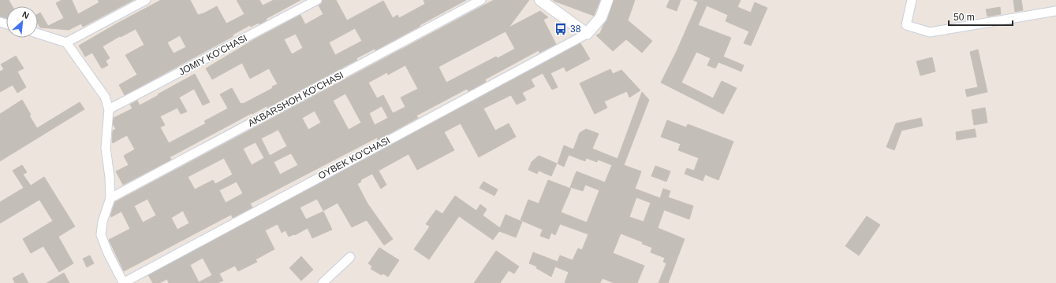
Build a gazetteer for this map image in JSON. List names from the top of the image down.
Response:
{
  "streets": {
    "street": ["JOMIY KO'CHASI", "AKBARSHOH KO'CHASI", "OYBEK KO'CHASI"]
  },
  "places": {
    "bus stop": ["38"]
  },
  "scale_bar": "50 m",
  "north": "top right"
}
